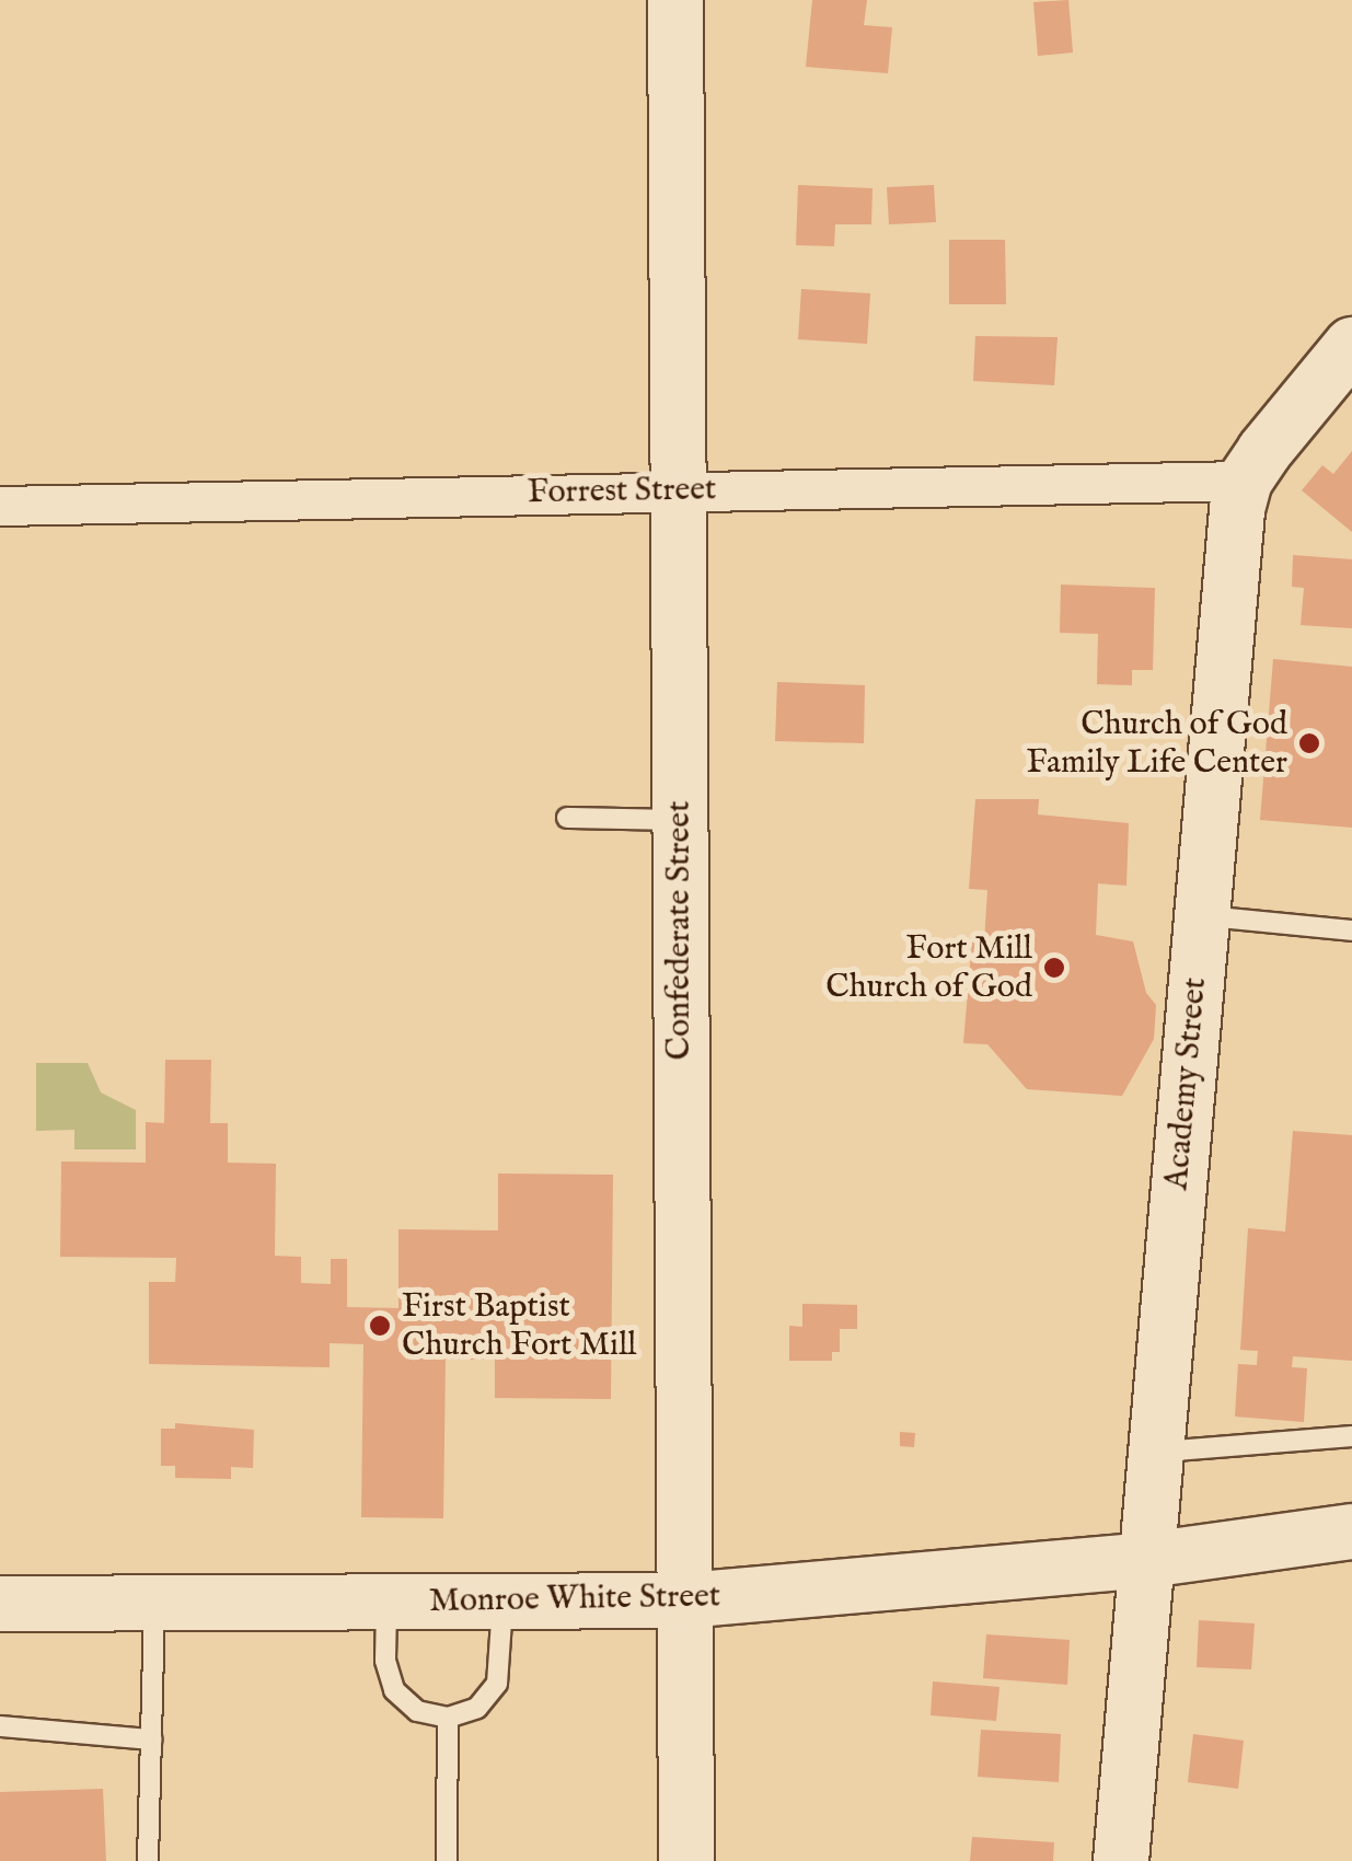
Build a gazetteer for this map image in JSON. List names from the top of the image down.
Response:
{
  "streets": {
    "street": [
      "Forrest Street",
      "Confederate Street",
      "Academy Street",
      "Monroe White Street"
    ]
  },
  "crossings": [
    ["Forrest Street", "Confederate Street"],
    ["Forrest Street", "Academy Street"],
    ["Confederate Street", "Monroe White Street"],
    ["Academy Street", "Monroe White Street"]
  ],
  "places": ["Church of God Family Life Center", "Fort Mill Church of God", "First Baptist Church Fort Mill"]
}
